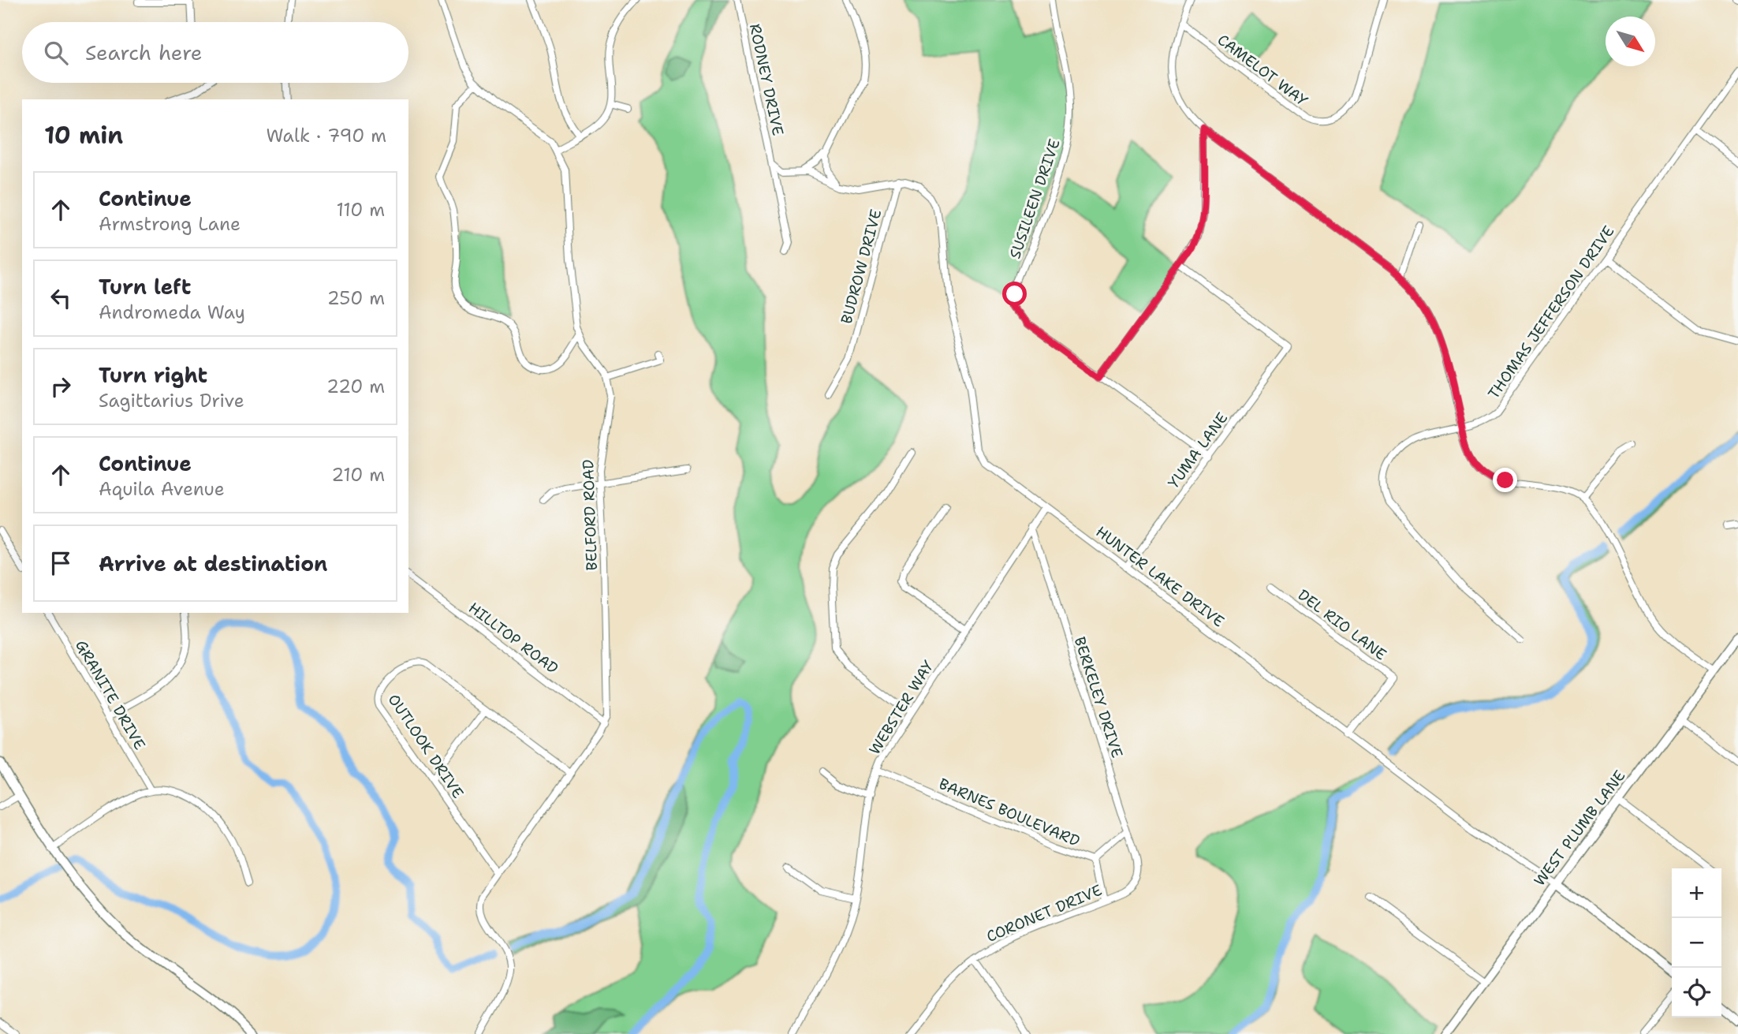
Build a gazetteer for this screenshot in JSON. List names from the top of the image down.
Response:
{
  "streets": {
    "street": [
      "CAMELOT WAY",
      "RODNEY DRIVE",
      "SUSILEEN DRIVE",
      "BUDROW DRIVE",
      "THOMAS JEFFERSON DRIVE",
      "YUMA LANE",
      "BELFORD ROAD",
      "HUNTER LAKE DRIVE",
      "DEL RIO LANE",
      "HILLTOP ROAD",
      "GRANITE DRIVE",
      "BERKELEY DRIVE",
      "WEBSTER WAY",
      "OUTLOOK DRIVE",
      "BARNES BOULEVARD",
      "WEST PLUMB LANE",
      "CORONET DRIVE"
    ]
  },
  "crossings": [
    ["RODNEY DRIVE", "HUNTER LAKE DRIVE"],
    ["BUDROW DRIVE", "HUNTER LAKE DRIVE"],
    ["YUMA LANE", "HUNTER LAKE DRIVE"],
    ["BELFORD ROAD", "HILLTOP ROAD"],
    ["BELFORD ROAD", "OUTLOOK DRIVE"],
    ["HUNTER LAKE DRIVE", "DEL RIO LANE"],
    ["HUNTER LAKE DRIVE", "WEBSTER WAY"],
    ["HUNTER LAKE DRIVE", "WEST PLUMB LANE"],
    ["BERKELEY DRIVE", "WEBSTER WAY"],
    ["BERKELEY DRIVE", "CORONET DRIVE"],
    ["WEBSTER WAY", "BARNES BOULEVARD"],
    ["BARNES BOULEVARD", "CORONET DRIVE"]
  ],
  "north": "bottom right",
  "page": {
    "search": "Search here",
    "heading": ["10 min", "Walk · 790 m"],
    "list": [
      ["Continue", "Armstrong Lane", "110 m"],
      ["Turn left", "Andromeda Way", "250 m"],
      ["Turn right", "Sagittarius Drive", "220 m"],
      ["Continue", "Aquila Avenue", "210 m"],
      "Arrive at destination"
    ],
    "map_buttons": ["+", "−"]
  }
}
